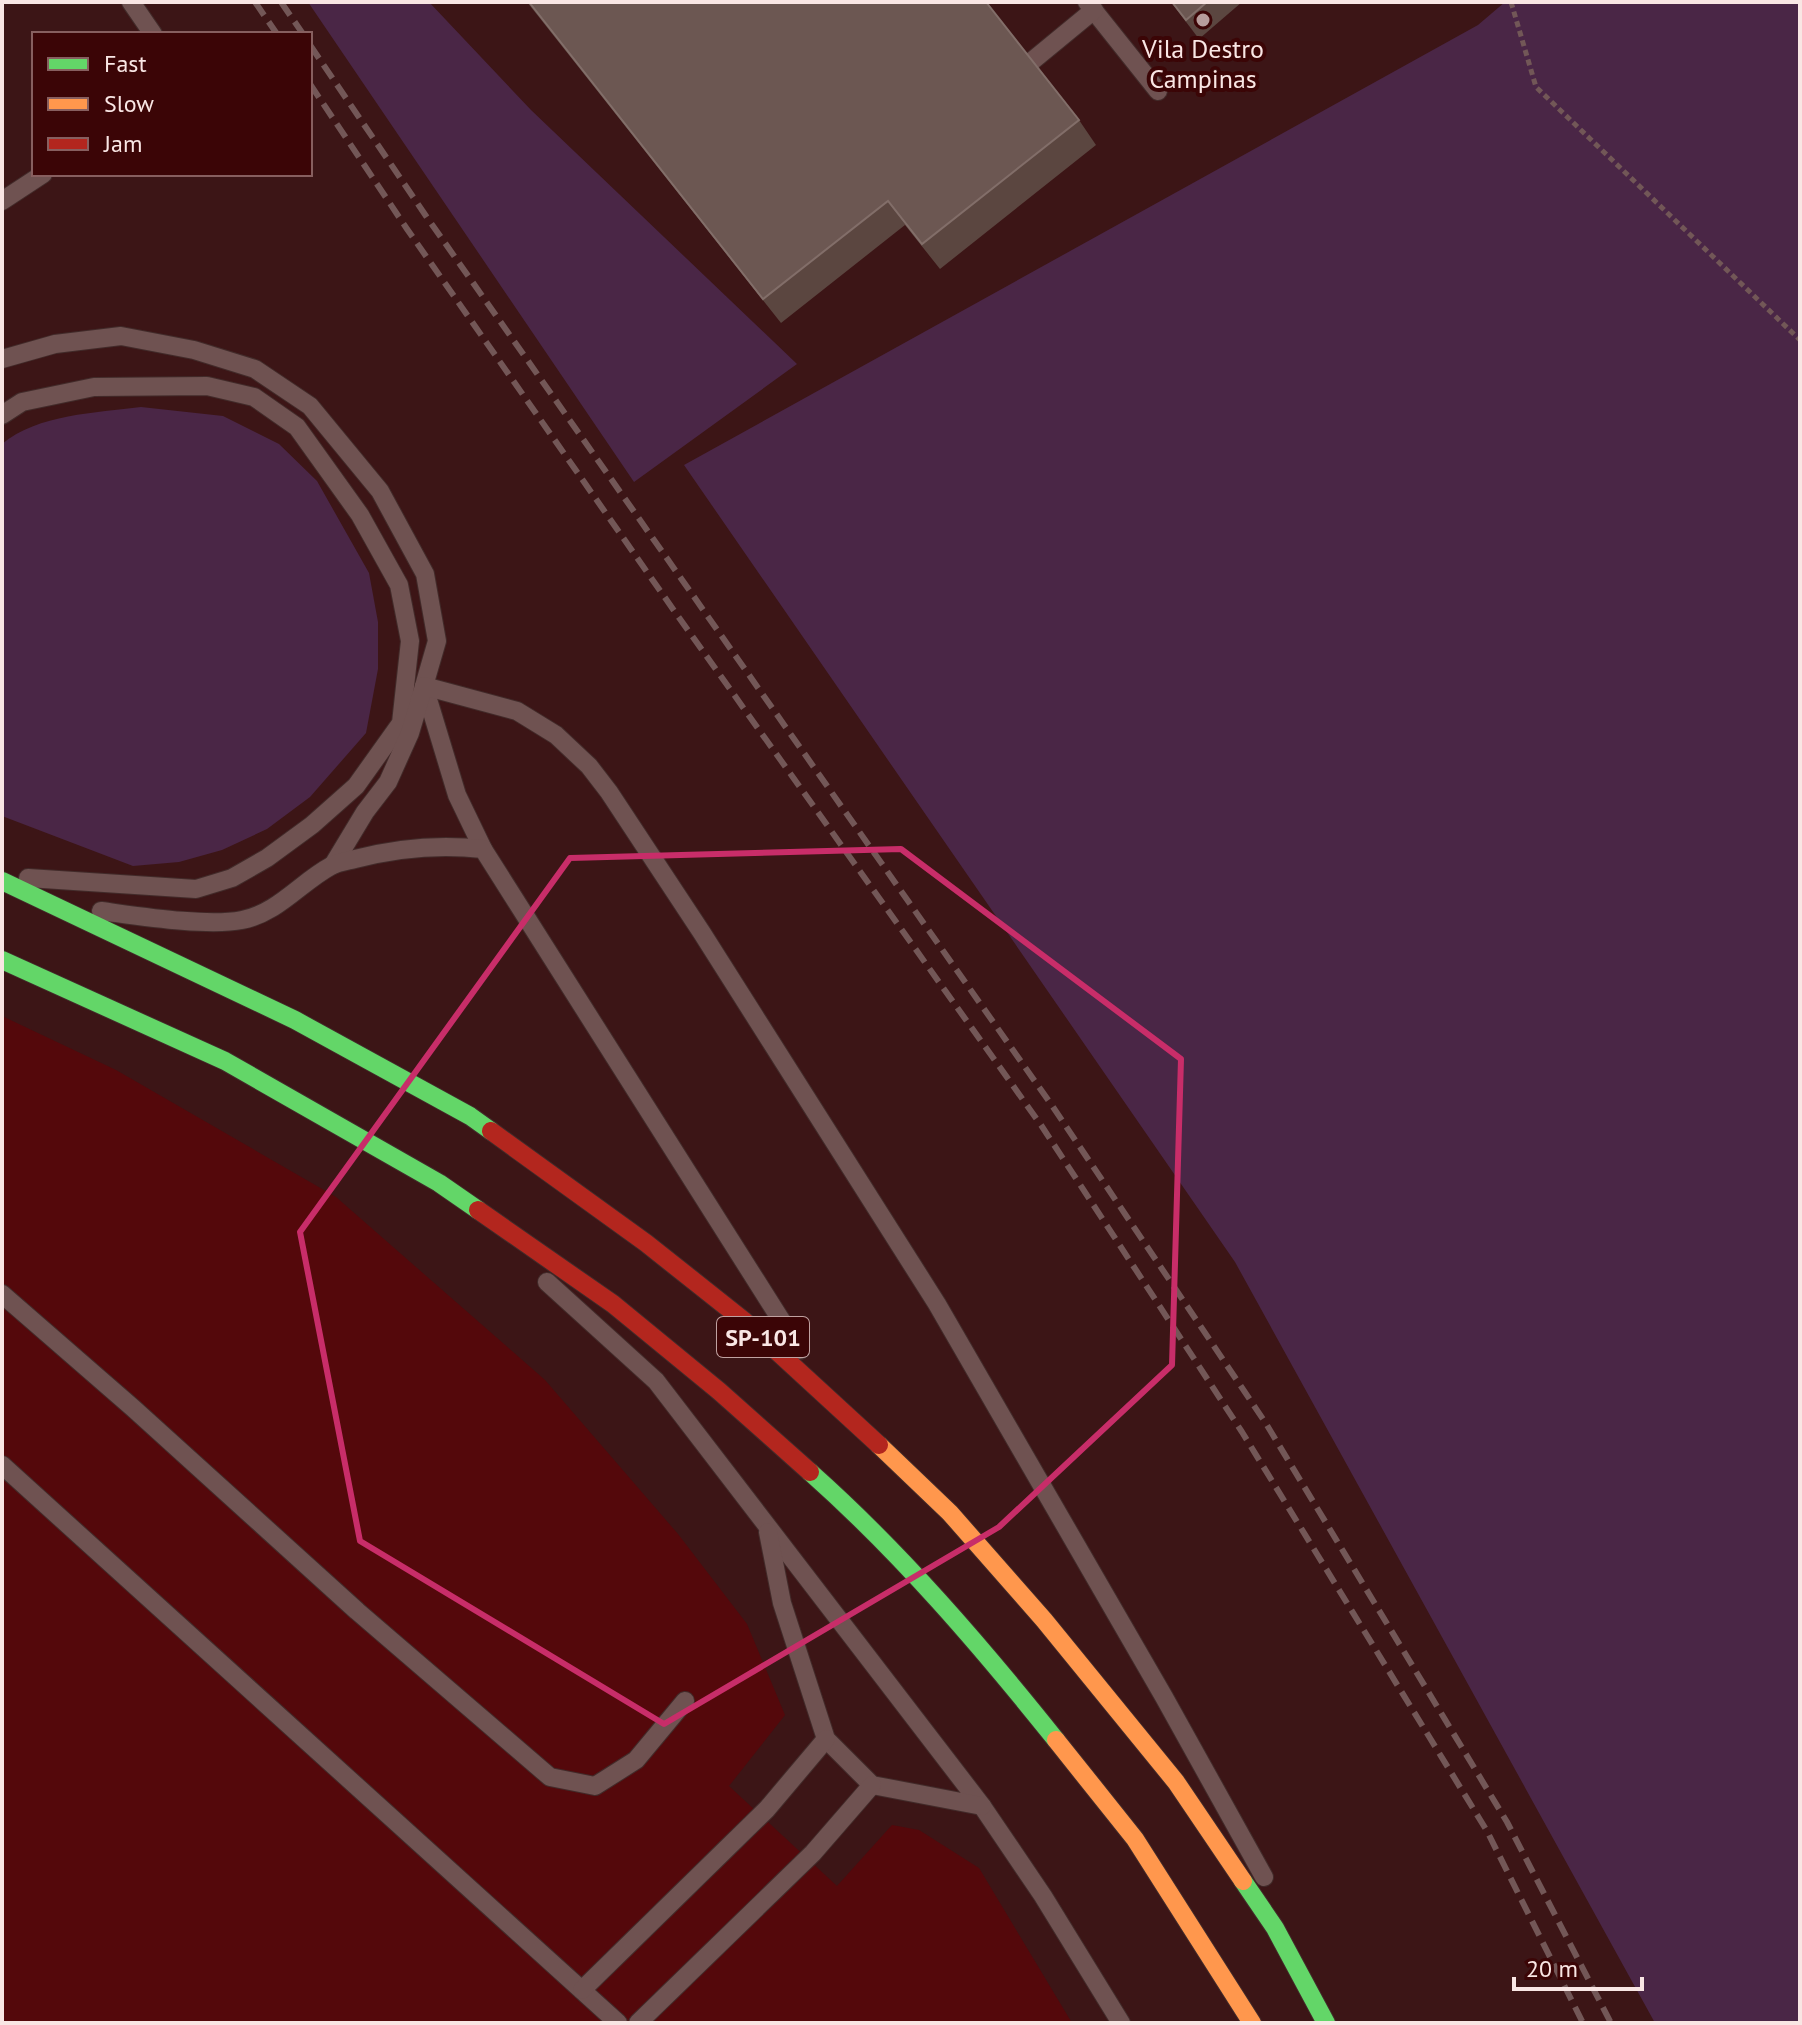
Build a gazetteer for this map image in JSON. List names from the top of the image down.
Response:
{
  "streets": {
    "highway": ["SP-101"]
  },
  "places": ["Vila Destro Campinas"],
  "legend": ["Fast", "Slow", "Jam"],
  "scale_bar": "20 m"
}
